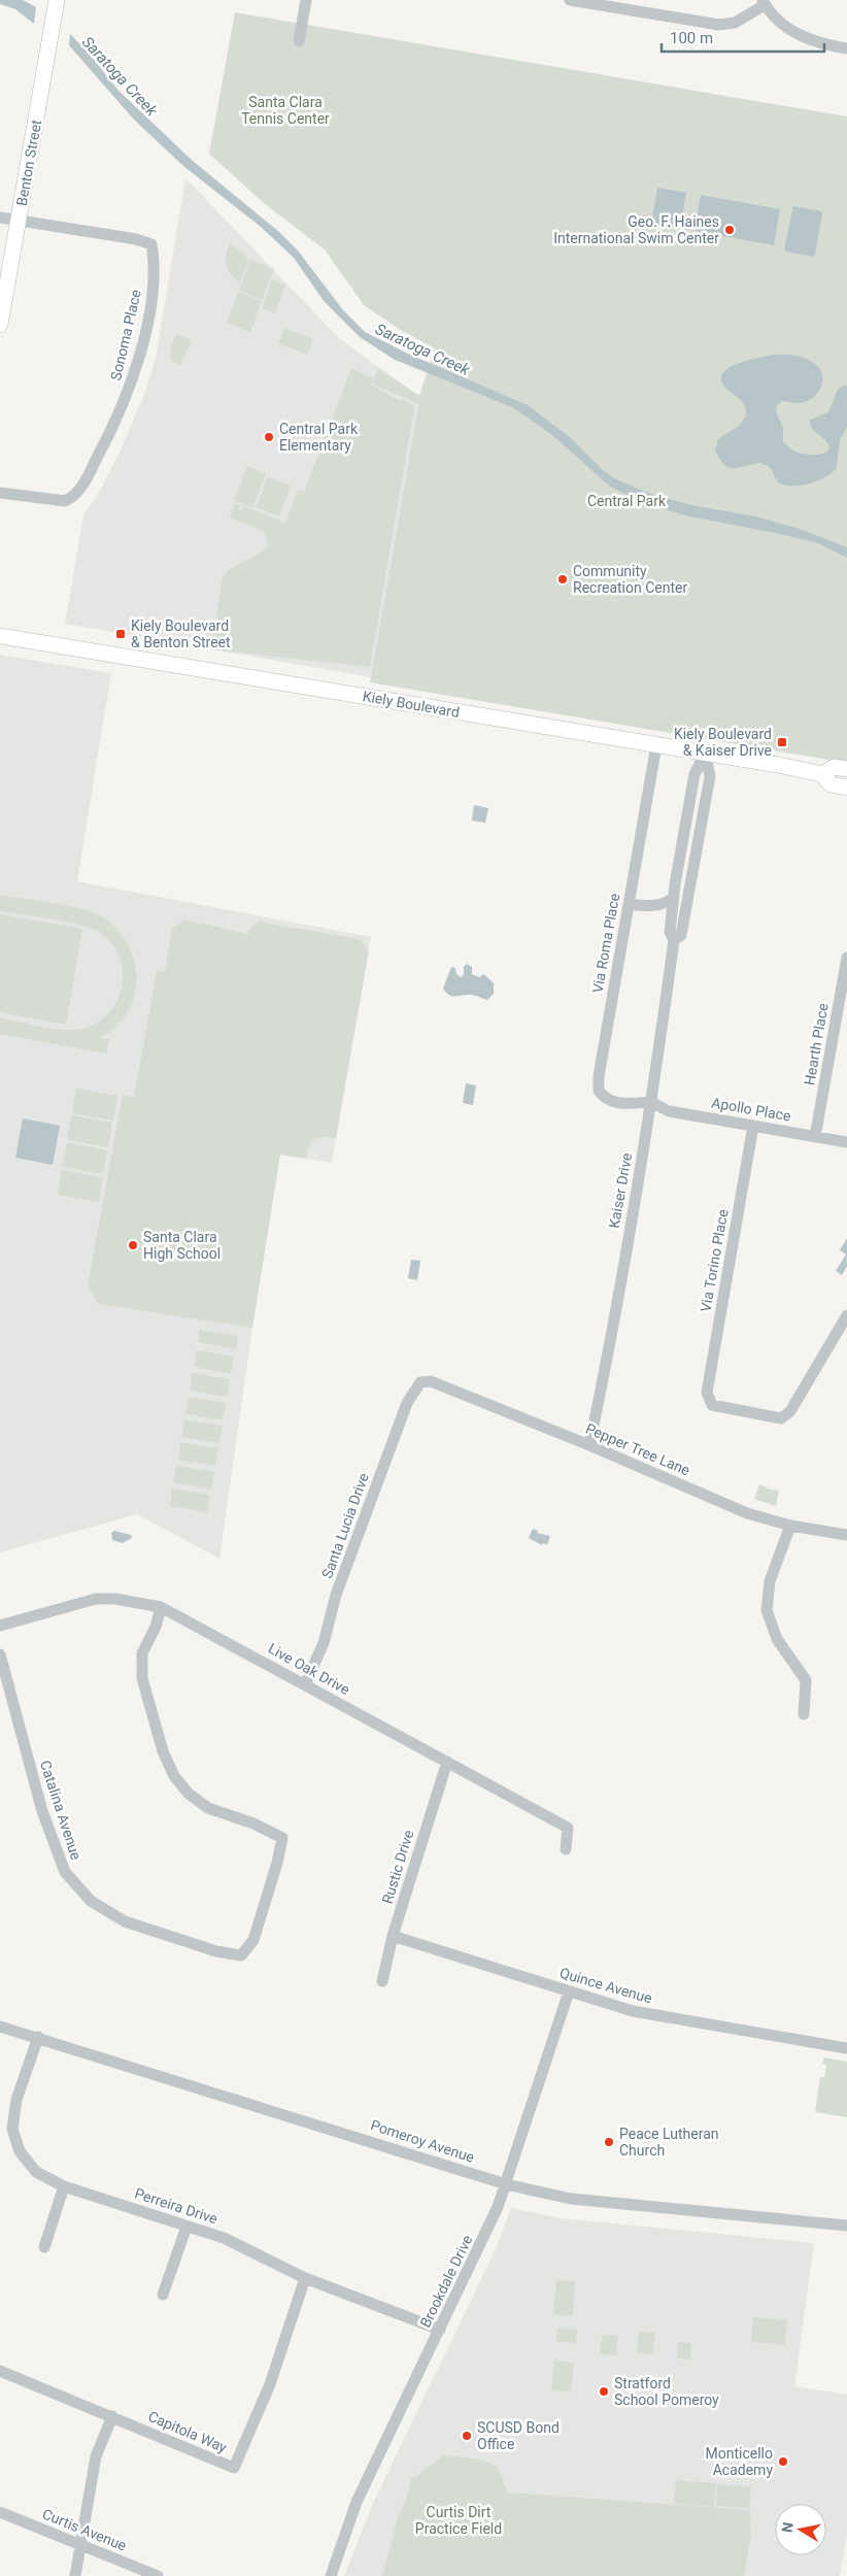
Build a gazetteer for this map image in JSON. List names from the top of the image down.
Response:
{
  "streets": {
    "main road": ["Benton Street", "Kiely Boulevard"],
    "street": [
      "Sonoma Place",
      "Via Roma Place",
      "Hearth Place",
      "Apollo Place",
      "Kaiser Drive",
      "Via Torino Place",
      "Pepper Tree Lane",
      "Santa Lucia Drive",
      "Live Oak Drive",
      "Catalina Avenue",
      "Rustic Drive",
      "Quince Avenue",
      "Pomeroy Avenue",
      "Perreira Drive",
      "Brookdale Drive",
      "Capitola Way",
      "Curtis Avenue"
    ]
  },
  "crossings": [
    ["Benton Street", "Sonoma Place"],
    ["Kiely Boulevard", "Via Roma Place"],
    ["Kiely Boulevard", "Kaiser Drive"],
    ["Via Roma Place", "Apollo Place"],
    ["Via Roma Place", "Kaiser Drive"],
    ["Hearth Place", "Apollo Place"],
    ["Apollo Place", "Kaiser Drive"],
    ["Apollo Place", "Via Torino Place"],
    ["Kaiser Drive", "Pepper Tree Lane"],
    ["Pepper Tree Lane", "Santa Lucia Drive"],
    ["Santa Lucia Drive", "Live Oak Drive"],
    ["Live Oak Drive", "Catalina Avenue"],
    ["Live Oak Drive", "Rustic Drive"],
    ["Rustic Drive", "Quince Avenue"],
    ["Quince Avenue", "Brookdale Drive"],
    ["Pomeroy Avenue", "Perreira Drive"],
    ["Pomeroy Avenue", "Brookdale Drive"],
    ["Perreira Drive", "Brookdale Drive"],
    ["Perreira Drive", "Capitola Way"]
  ],
  "water": ["Saratoga Creek"],
  "parks": ["Santa Clara Tennis Center", "Central Park", "Curtis Dirt Practice Field"],
  "places": {
    "other": [
      "Geo. F. Haines International Swim Center",
      "Central Park Elementary",
      "Community Recreation Center",
      "Santa Clara High School",
      "Peace Lutheran Church",
      "Stratford School Pomeroy",
      "SCUSD Bond Office",
      "Monticello Academy"
    ],
    "transit": ["Kiely Boulevard & Benton Street", "Kiely Boulevard & Kaiser Drive"]
  },
  "scale_bar": "100 m",
  "north": "left"
}
